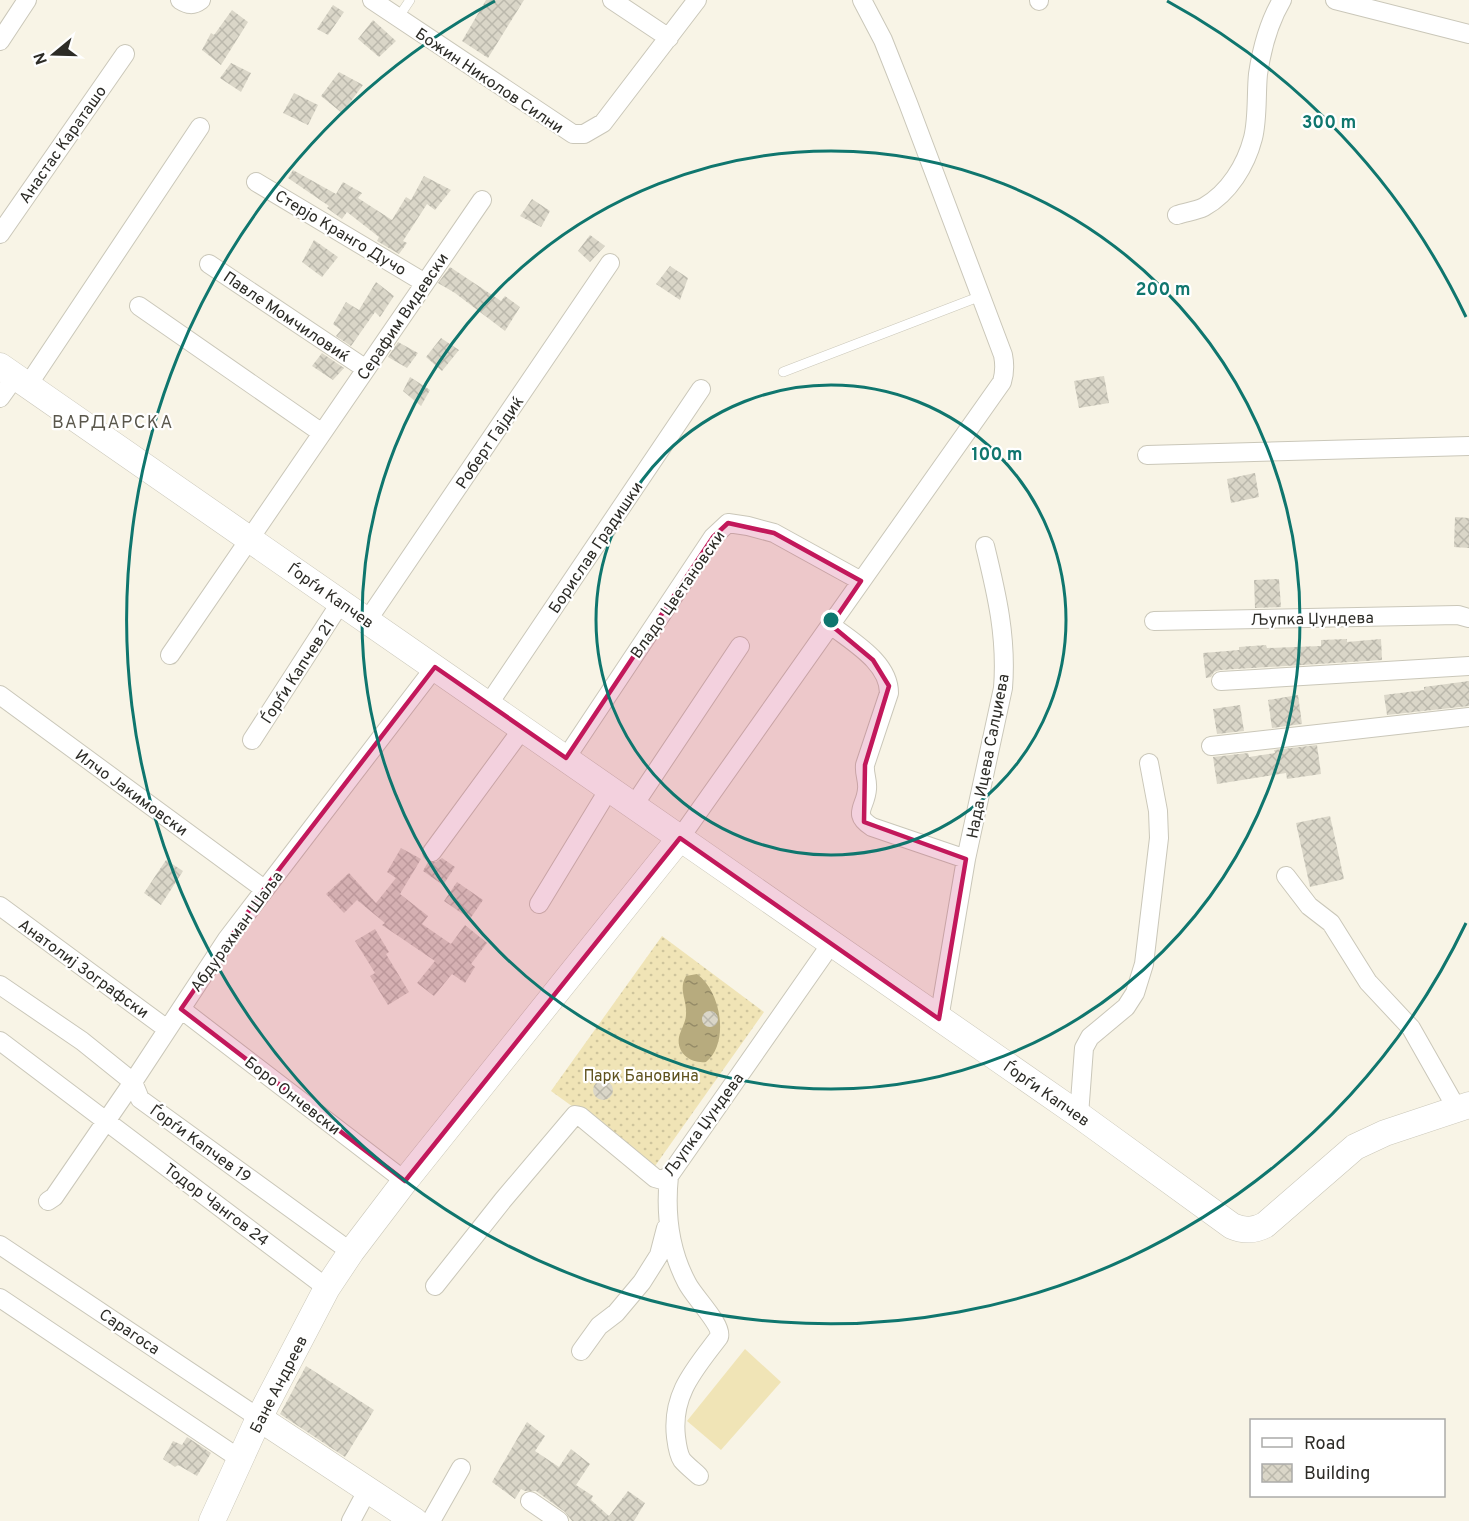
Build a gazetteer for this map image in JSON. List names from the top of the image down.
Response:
{
  "streets": {
    "street": [
      "Божин Николов Силни",
      "Анастас Караташо",
      "Стерјо Кранго Дучо",
      "Павле Момчиловиќ",
      "Серафим Видевски",
      "Роберт Гајдиќ",
      "Борислав Градишки",
      "Владо Цветановски",
      "Ѓорѓи Капчев",
      "Љупка Џундева",
      "Ѓорѓи Капчев 21",
      "Нада Ицева Салџиева",
      "Илчо Јакимовски",
      "Абдурахман Шаља",
      "Анатолиј Зографски",
      "Боро Ончевски",
      "Ѓорѓи Капчев 19",
      "Тодор Чангов 24",
      "Сарагоса",
      "Бане Андреев"
    ]
  },
  "crossings": [
    ["Стерјо Кранго Дучо", "Серафим Видевски"],
    ["Павле Момчиловиќ", "Серафим Видевски"],
    ["Серафим Видевски", "Ѓорѓи Капчев"],
    ["Роберт Гајдиќ", "Ѓорѓи Капчев"],
    ["Борислав Градишки", "Ѓорѓи Капчев"],
    ["Владо Цветановски", "Ѓорѓи Капчев"],
    ["Ѓорѓи Капчев", "Љупка Џундева"],
    ["Ѓорѓи Капчев", "Ѓорѓи Капчев 21"],
    ["Ѓорѓи Капчев", "Нада Ицева Салџиева"],
    ["Ѓорѓи Капчев", "Абдурахман Шаља"],
    ["Илчо Јакимовски", "Абдурахман Шаља"],
    ["Абдурахман Шаља", "Анатолиј Зографски"],
    ["Абдурахман Шаља", "Боро Ончевски"],
    ["Абдурахман Шаља", "Ѓорѓи Капчев 19"],
    ["Абдурахман Шаља", "Тодор Чангов 24"],
    ["Ѓорѓи Капчев 19", "Бане Андреев"],
    ["Тодор Чангов 24", "Бане Андреев"],
    ["Сарагоса", "Бане Андреев"]
  ],
  "districts": ["ВАРДАРСКА"],
  "parks": ["Парк Бановина"],
  "legend": ["Road", "Building"],
  "north": "left",
  "rings": ["300 m", "200 m", "100 m"]
}
